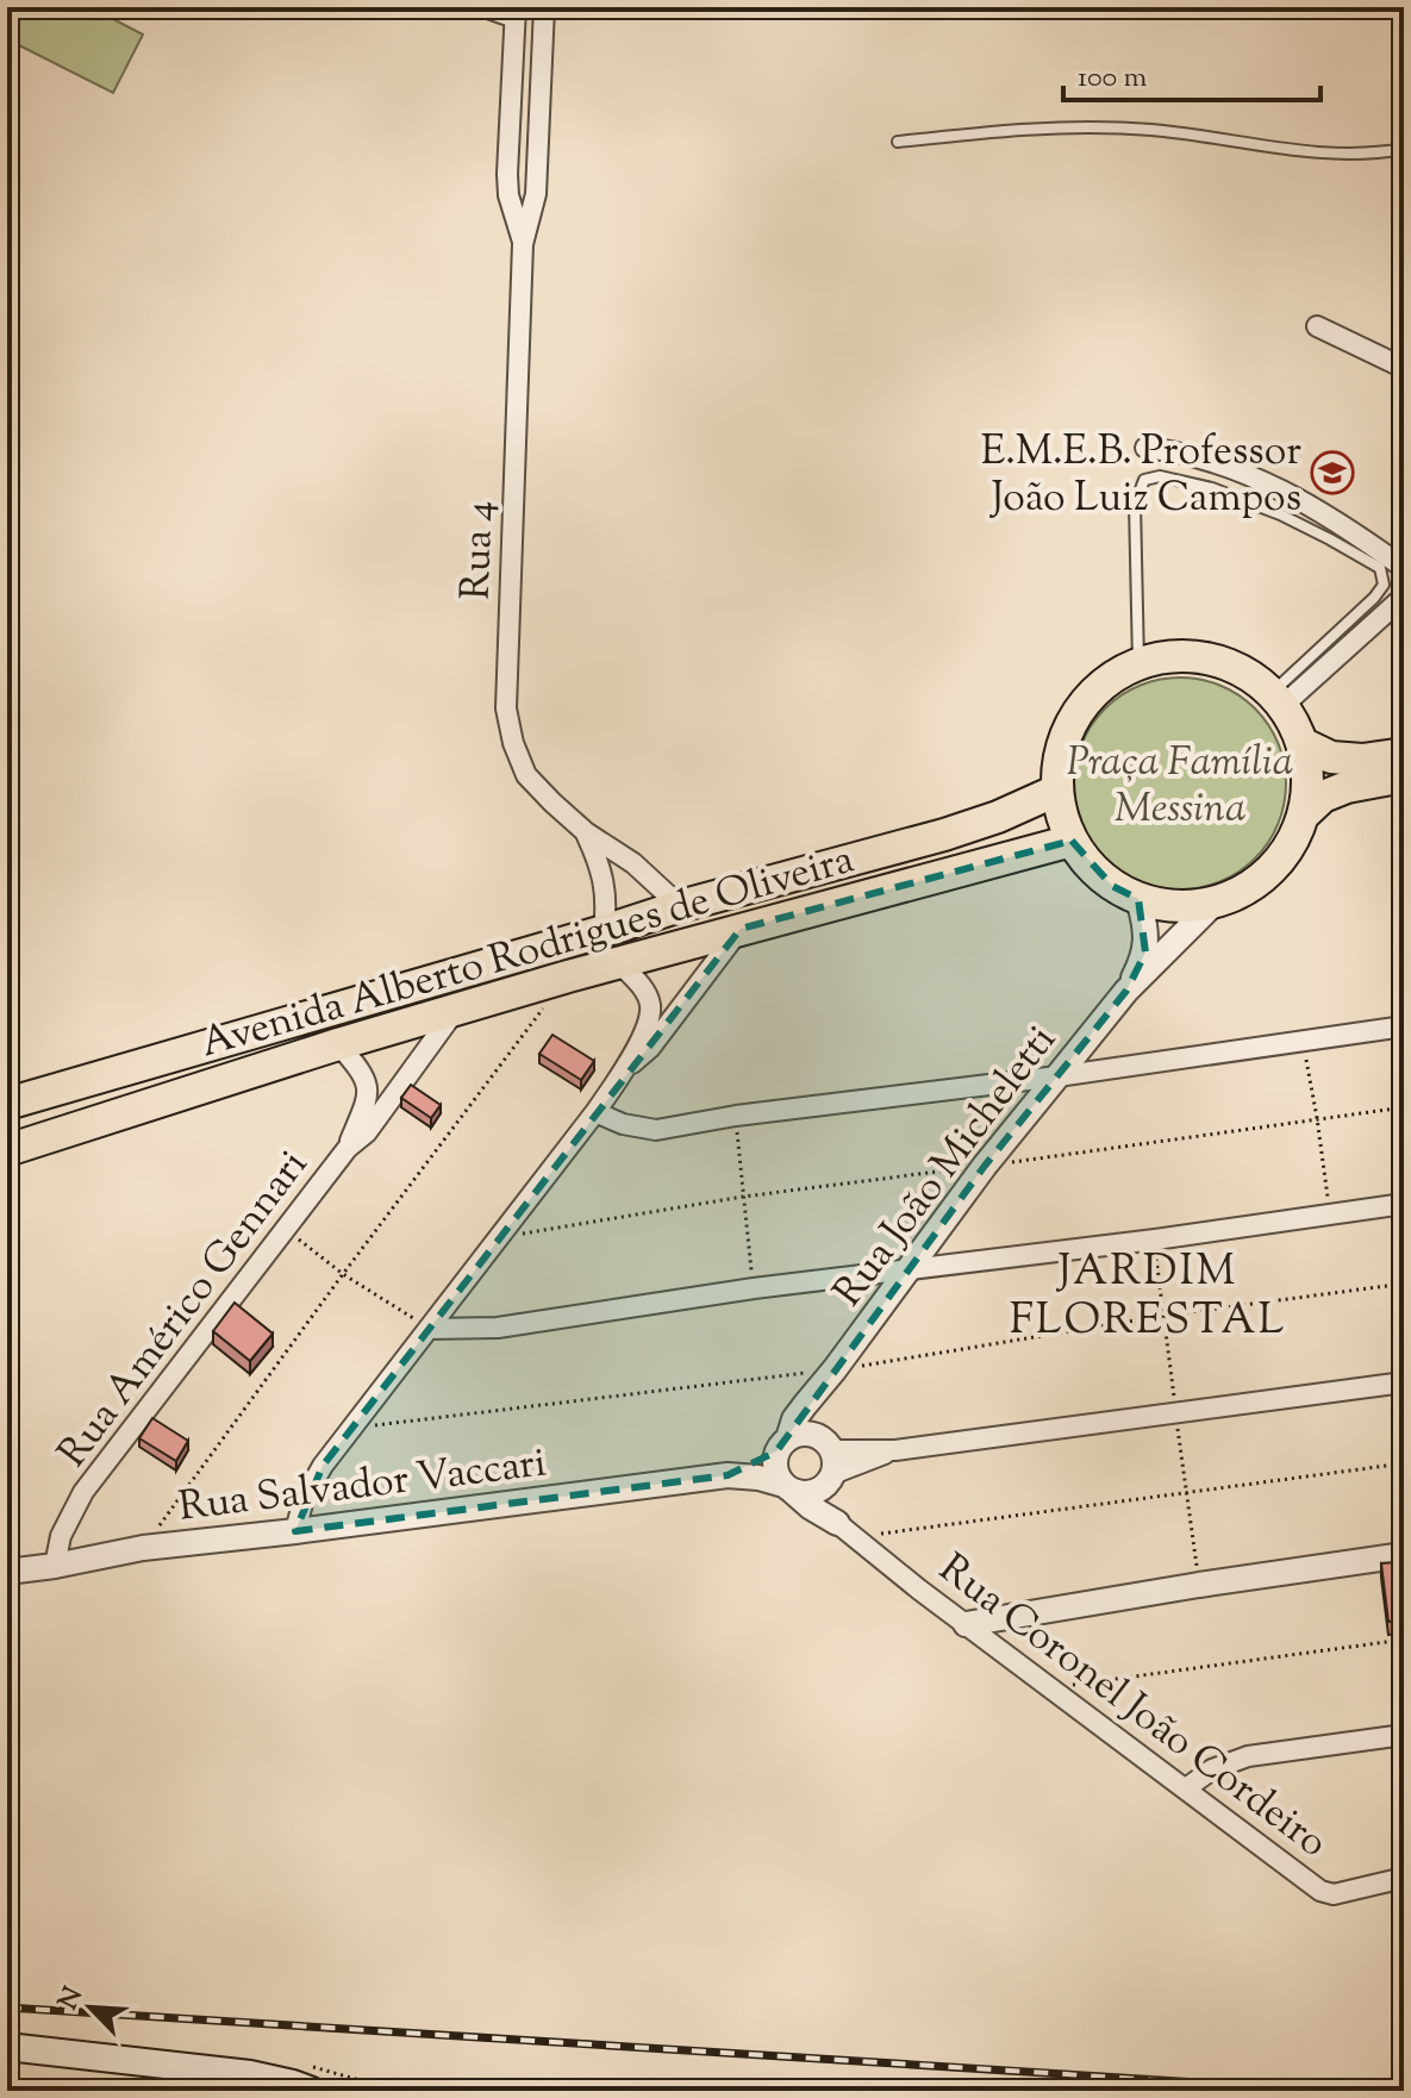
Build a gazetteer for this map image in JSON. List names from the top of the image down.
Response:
{
  "streets": {
    "main road": ["Avenida Alberto Rodrigues de Oliveira"],
    "street": [
      "Rua 4",
      "Rua João Micheletti",
      "Rua Américo Gennari",
      "Rua Salvador Vaccari",
      "Rua Coronel João Cordeiro"
    ]
  },
  "crossings": [
    ["Rua 4", "Avenida Alberto Rodrigues de Oliveira"],
    ["Avenida Alberto Rodrigues de Oliveira", "Rua João Micheletti"],
    ["Avenida Alberto Rodrigues de Oliveira", "Rua Américo Gennari"],
    ["Rua João Micheletti", "Rua Salvador Vaccari"],
    ["Rua João Micheletti", "Rua Coronel João Cordeiro"],
    ["Rua Américo Gennari", "Rua Salvador Vaccari"],
    ["Rua Salvador Vaccari", "Rua Coronel João Cordeiro"]
  ],
  "districts": ["JARDIM FLORESTAL"],
  "parks": ["Praça Família Messina"],
  "places": {
    "school or university": ["E.M.E.B. Professor João Luiz Campos"]
  },
  "scale_bar": "100 m",
  "north": "top left"
}
